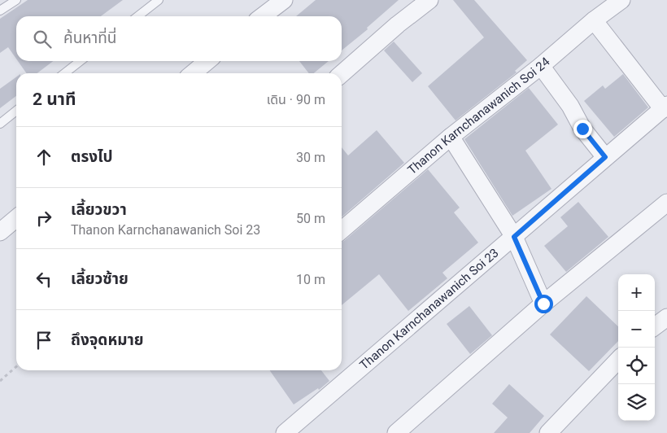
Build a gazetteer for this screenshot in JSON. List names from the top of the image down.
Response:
{
  "streets": {
    "street": ["Thanon Karnchanawanich Soi 24", "Thanon Karnchanawanich Soi 23"]
  },
  "page": {
    "search": "ค้นหาที่นี่",
    "heading": ["2 นาที", "เดิน · 90 m"],
    "list": [
      ["ตรงไป", "30 m"],
      ["เลี้ยวขวา", "Thanon Karnchanawanich Soi 23", "50 m"],
      ["เลี้ยวซ้าย", "10 m"],
      "ถึงจุดหมาย"
    ],
    "map_buttons": ["+", "−"]
  }
}
